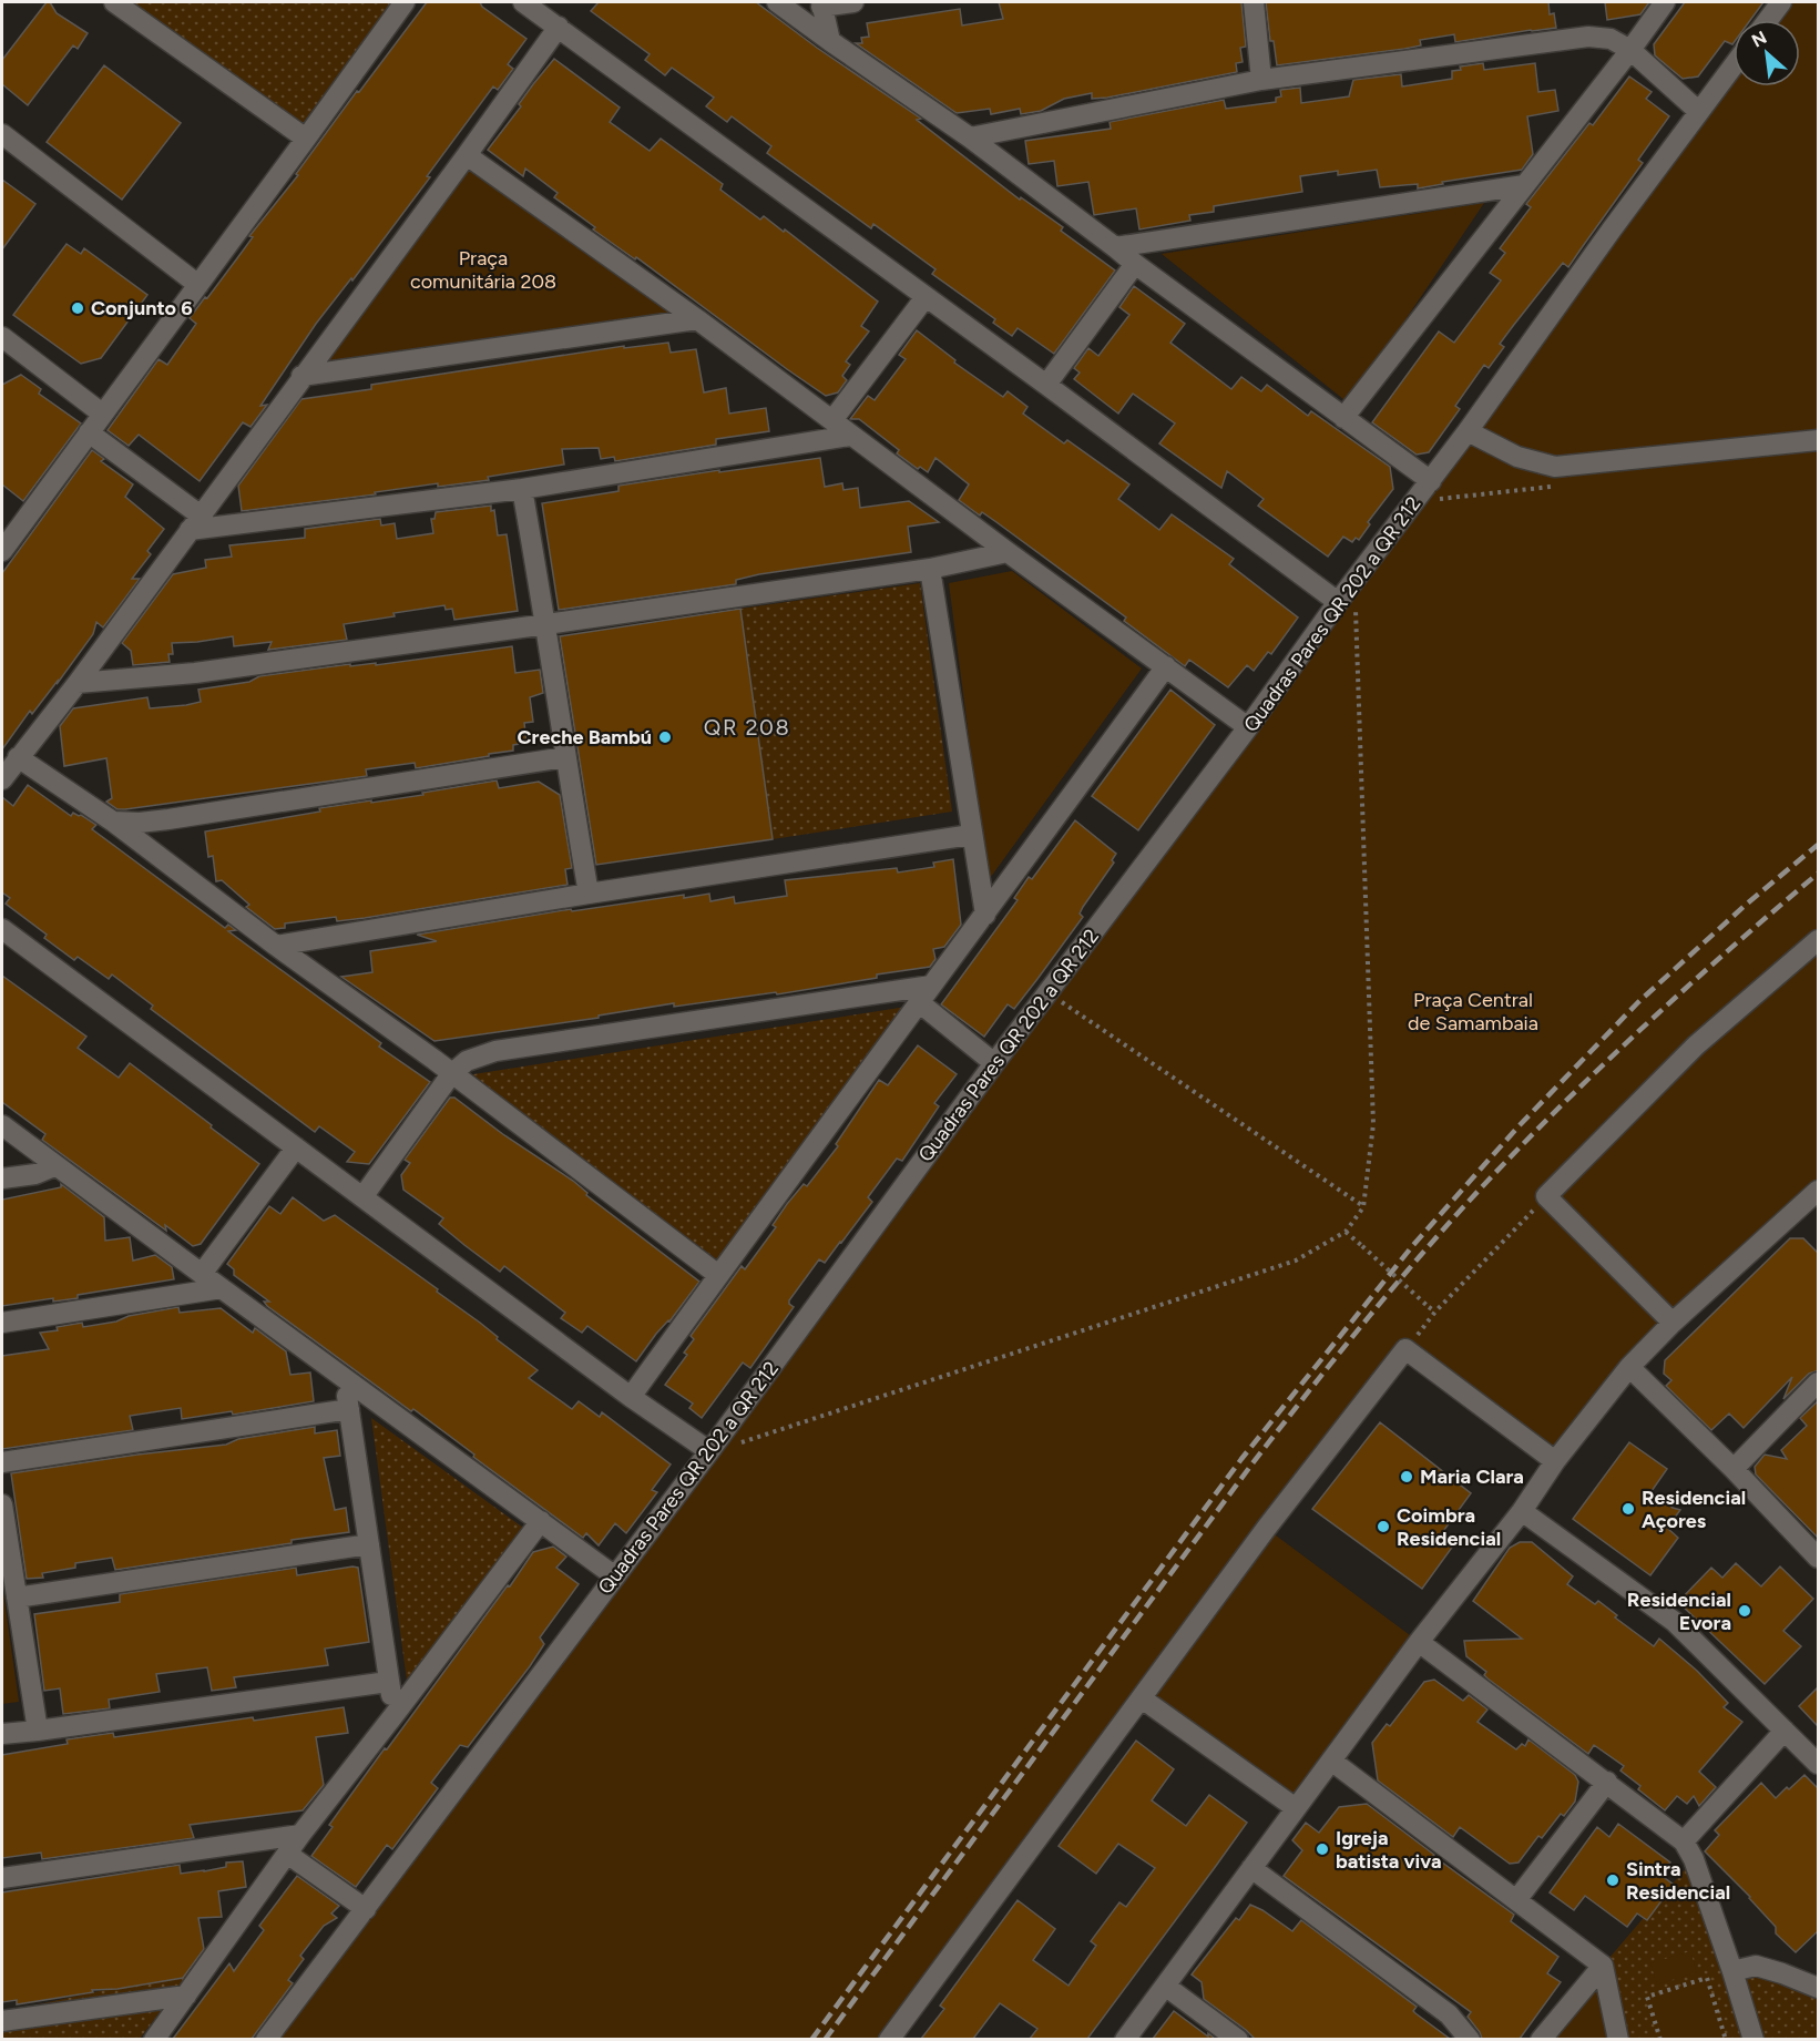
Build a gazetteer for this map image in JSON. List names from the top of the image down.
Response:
{
  "streets": {
    "street": ["Quadras Pares QR 202 a QR 212"]
  },
  "districts": ["QR 208"],
  "parks": ["Praça comunitária 208", "Praça Central de Samambaia"],
  "places": [
    "Conjunto 6",
    "Creche Bambú",
    "Maria Clara",
    "Residencial Açores",
    "Coimbra Residencial",
    "Residencial Evora",
    "Igreja batista viva",
    "Sintra Residencial"
  ],
  "north": "top left"
}
